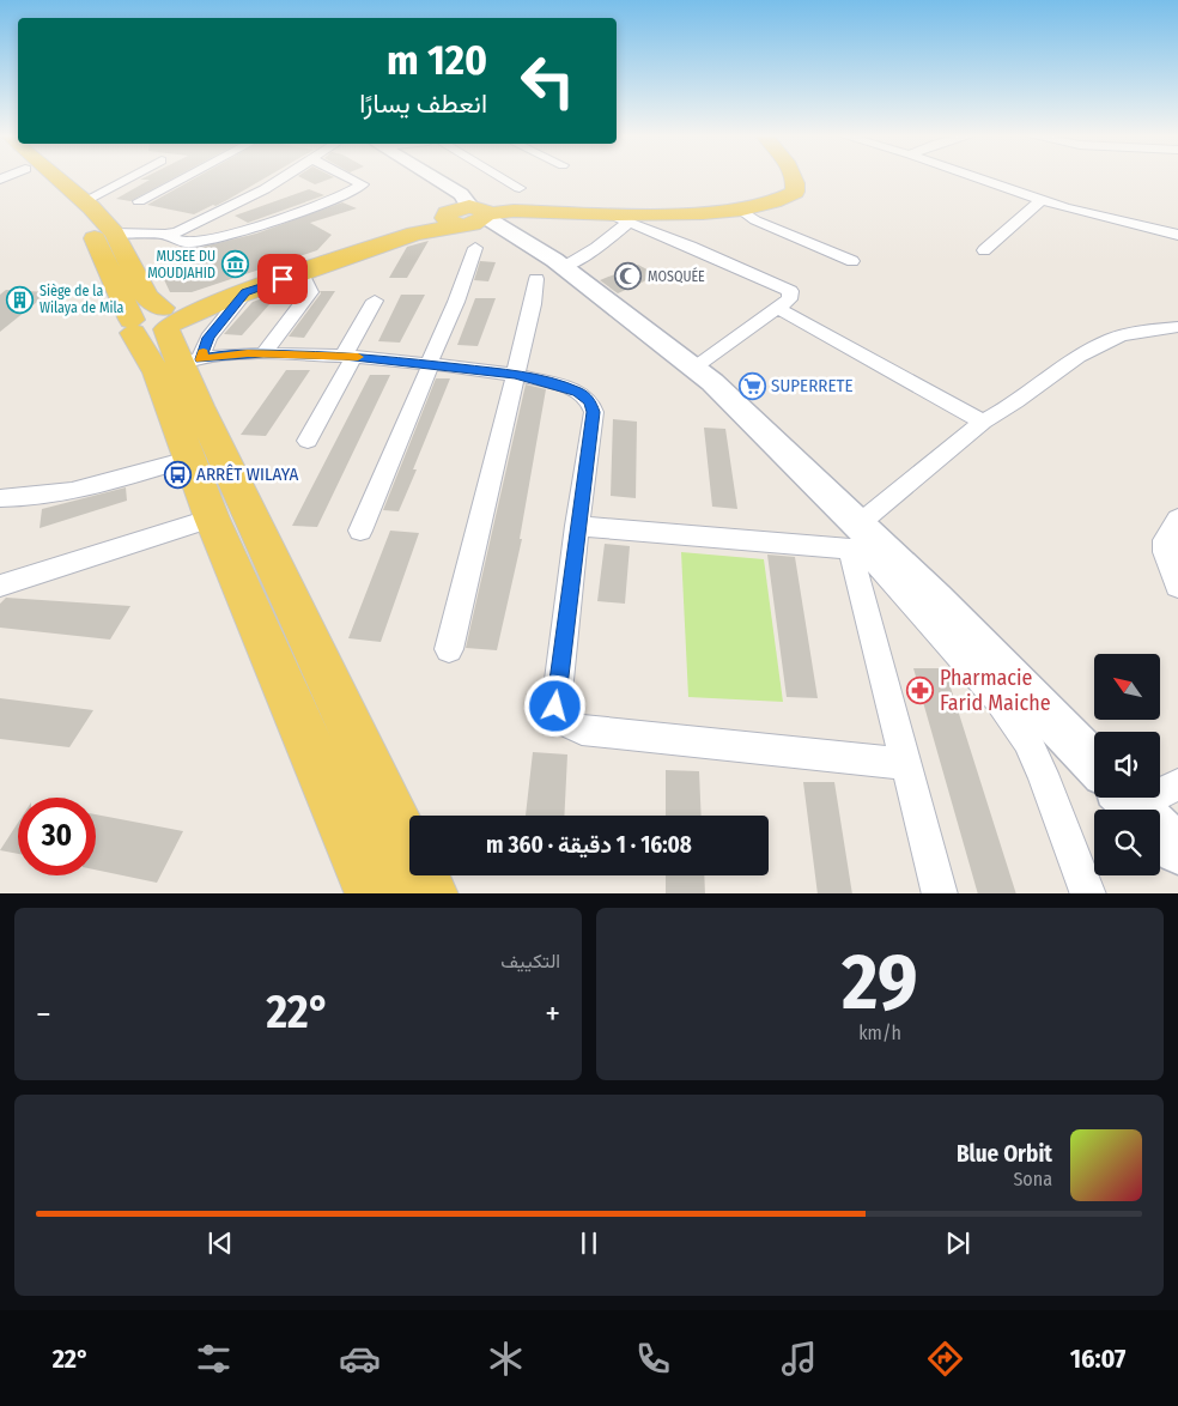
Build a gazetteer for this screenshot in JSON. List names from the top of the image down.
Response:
{
  "places": {
    "museum": ["MUSEE DU MOUDJAHID"],
    "mosque": ["MOSQUÉE"],
    "building": ["Siège de la Wilaya de Mila"],
    "supermarket": ["SUPERRETE"],
    "bus stop": ["ARRÊT WILAYA"],
    "pharmacy": ["Pharmacie Farid Maiche"]
  },
  "north": "top left",
  "page": {
    "turn": ["120 m", "انعطف يسارًا"],
    "limit": "30",
    "trip": "16:08 · 1 دقيقة · 360 m",
    "tile": [
      ["29", "km/h"],
      "التكييف"
    ],
    "heat": ["−", "22°", "+"],
    "song": ["Blue Orbit", "Sona"],
    "tabs": ["16:07", "22°"]
  }
}
